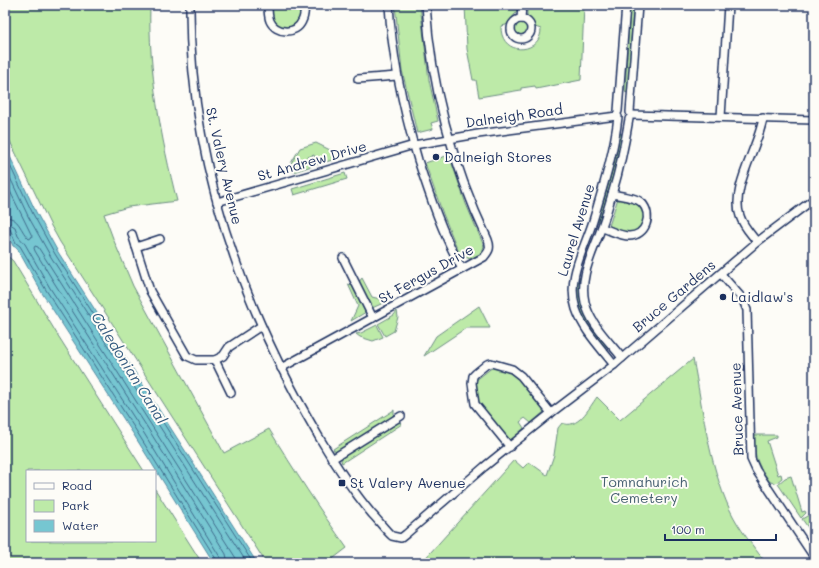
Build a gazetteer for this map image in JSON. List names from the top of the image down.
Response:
{
  "streets": {
    "street": [
      "Dalneigh Road",
      "St Andrew Drive",
      "St. Valery Avenue",
      "Laurel Avenue",
      "St Fergus Drive",
      "Bruce Gardens",
      "Bruce Avenue"
    ]
  },
  "crossings": [
    ["Dalneigh Road", "St Andrew Drive"],
    ["Dalneigh Road", "Laurel Avenue"],
    ["Dalneigh Road", "St Fergus Drive"],
    ["St Andrew Drive", "St. Valery Avenue"],
    ["St. Valery Avenue", "St Fergus Drive"],
    ["St. Valery Avenue", "Bruce Gardens"],
    ["Laurel Avenue", "Bruce Gardens"],
    ["Bruce Gardens", "Bruce Avenue"]
  ],
  "water": ["Caledonian Canal"],
  "parks": ["Tomnahurich Cemetery"],
  "places": {
    "other": ["Dalneigh Stores", "Laidlaw's"],
    "transit": ["St Valery Avenue"]
  },
  "legend": ["Road", "Park", "Water"],
  "scale_bar": "100 m"
}
